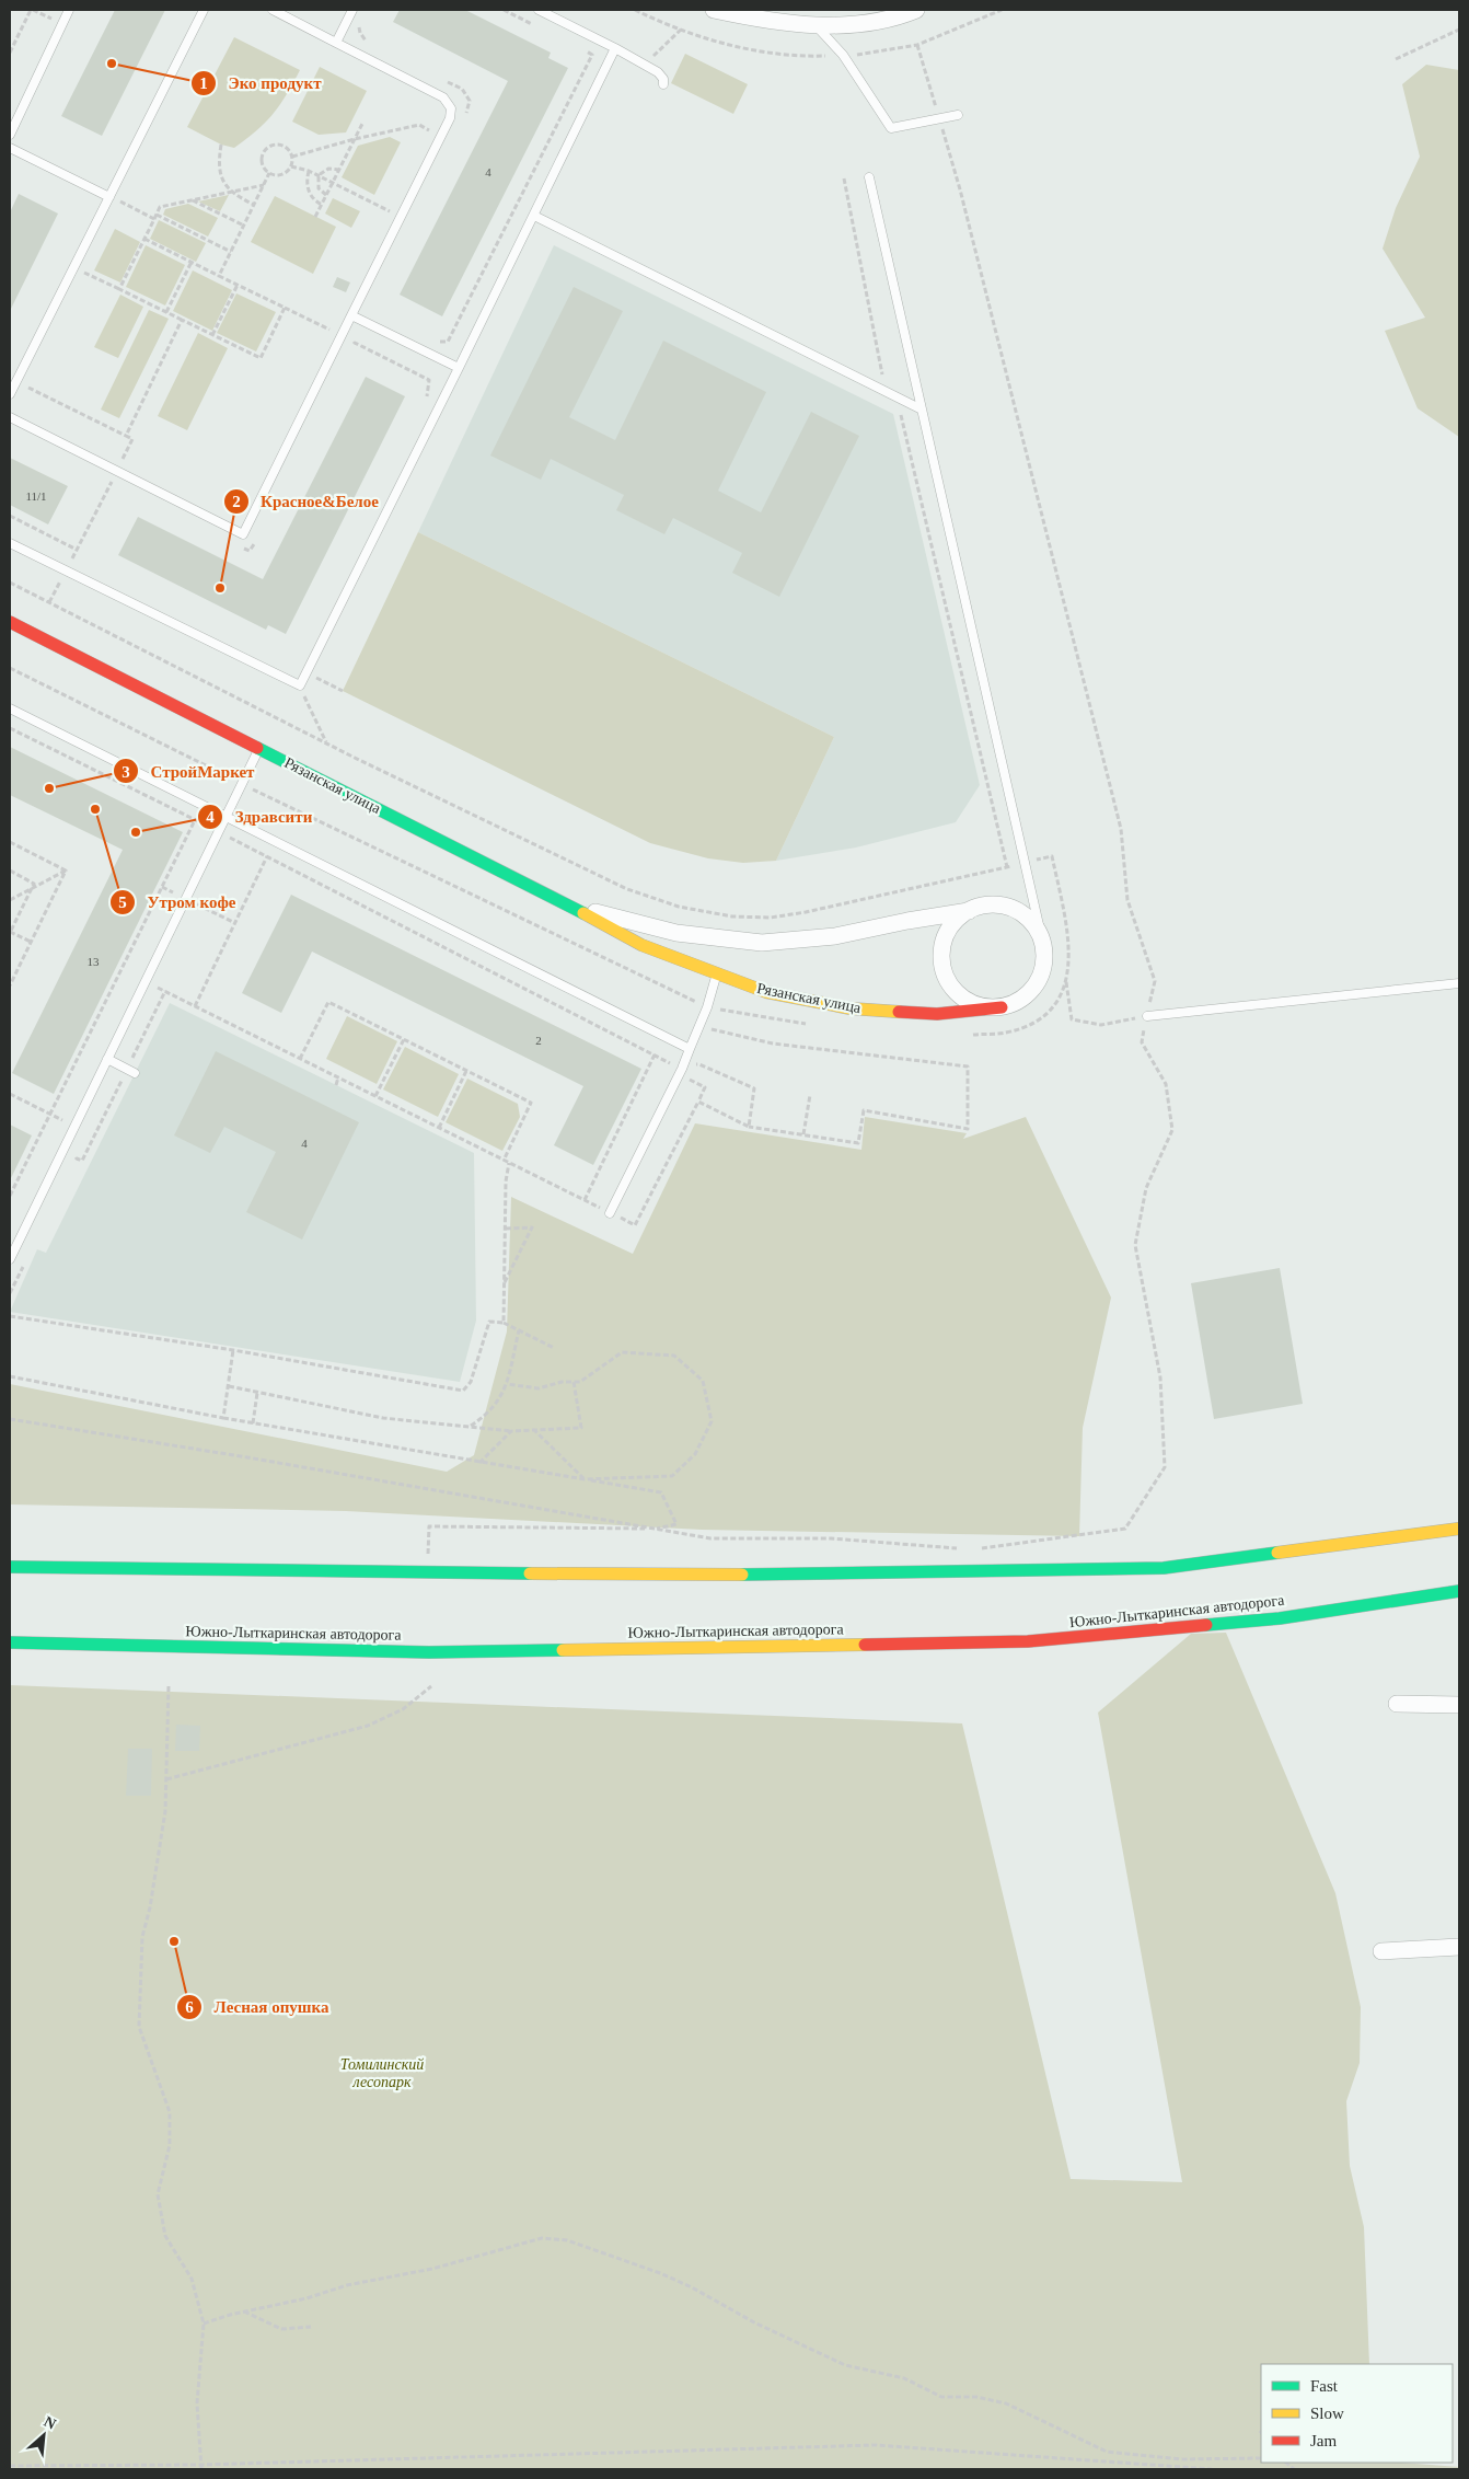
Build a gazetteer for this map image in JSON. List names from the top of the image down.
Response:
{
  "streets": {
    "main road": ["Рязанская улица", "Южно-Лыткаринская автодорога"]
  },
  "parks": ["Томилинский лесопарк"],
  "places": [
    "Эко продукт",
    "Красное&Белое",
    "СтройМаркет",
    "Утром кофе",
    "Здравсити",
    "Лесная опушка"
  ],
  "house_numbers": [
    "4",
    "11/1",
    "13",
    "2",
    "4"
  ],
  "legend": ["Fast", "Slow", "Jam"],
  "north": "top right"
}
